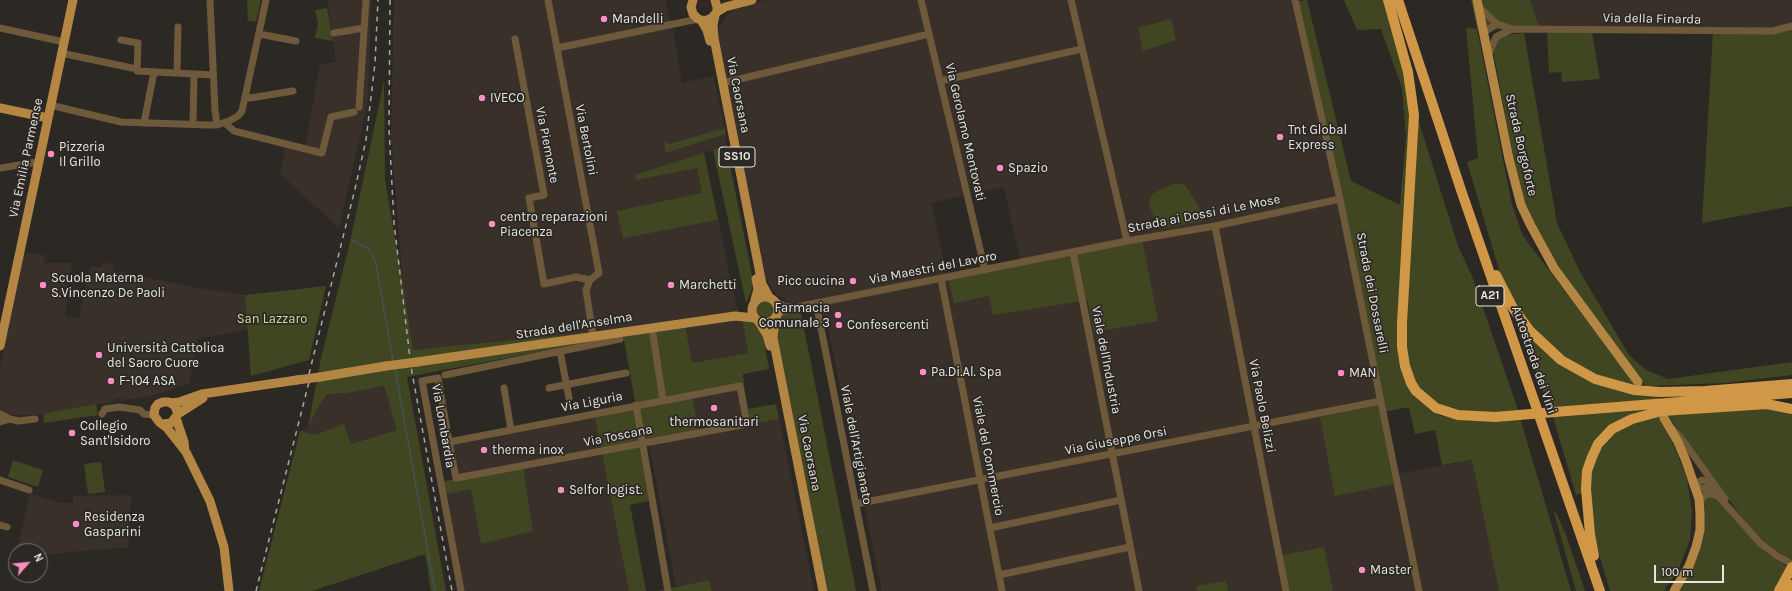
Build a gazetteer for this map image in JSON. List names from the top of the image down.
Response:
{
  "streets": {
    "highway": ["A21", "Autostrada dei Vini"],
    "main road": [
      "Via Caorsana",
      "Strada Borgoforte",
      "SS10",
      "Via Emilia Parmense",
      "Strada dell'Anselma"
    ],
    "street": [
      "Via della Finarda",
      "Via Gerolamo Mentovati",
      "Via Bertolini",
      "Via Piemonte",
      "Strada ai Dossi di Le Mose",
      "Via Maestri del Lavoro",
      "Strada dei Dossarelli",
      "Viale dell'Industria",
      "Via Liguria",
      "Via Paolo Belizzi",
      "Via Lombardia",
      "Via Toscana",
      "Via Giuseppe Orsi",
      "Viale dell'Artigianato",
      "Viale del Commercio"
    ]
  },
  "crossings": [
    ["Via Caorsana", "SS10"],
    ["Via Caorsana", "Via Maestri del Lavoro"],
    ["Via Caorsana", "Strada dell'Anselma"],
    ["Via Gerolamo Mentovati", "Via Maestri del Lavoro"],
    ["Via Bertolini", "Via Piemonte"],
    ["SS10", "Via Maestri del Lavoro"],
    ["SS10", "Strada dell'Anselma"],
    ["Strada ai Dossi di Le Mose", "Via Maestri del Lavoro"],
    ["Strada ai Dossi di Le Mose", "Strada dei Dossarelli"],
    ["Strada ai Dossi di Le Mose", "Viale dell'Industria"],
    ["Strada ai Dossi di Le Mose", "Via Paolo Belizzi"],
    ["Via Maestri del Lavoro", "Strada dell'Anselma"],
    ["Via Maestri del Lavoro", "Viale dell'Industria"],
    ["Via Maestri del Lavoro", "Viale dell'Artigianato"],
    ["Via Maestri del Lavoro", "Viale del Commercio"],
    ["Strada dei Dossarelli", "Via Giuseppe Orsi"],
    ["Viale dell'Industria", "Via Giuseppe Orsi"],
    ["Via Liguria", "Via Lombardia"],
    ["Via Liguria", "Via Toscana"],
    ["Via Paolo Belizzi", "Via Giuseppe Orsi"],
    ["Via Lombardia", "Via Toscana"],
    ["Via Giuseppe Orsi", "Viale dell'Artigianato"],
    ["Via Giuseppe Orsi", "Viale del Commercio"]
  ],
  "parks": ["San Lazzaro"],
  "places": [
    "Mandelli",
    "IVECO",
    "Tnt Global Express",
    "Pizzeria Il Grillo",
    "Spazio",
    "centro reparazioni Piacenza",
    "Picc cucina",
    "Scuola Materna S.Vincenzo De Paoli",
    "Marchetti",
    "Farmacia Comunale 3",
    "Confesercenti",
    "Università Cattolica del Sacro Cuore",
    "Pa.Di.Al. Spa",
    "MAN",
    "F-104 ASA",
    "thermosanitari",
    "Collegio Sant'Isidoro",
    "therma inox",
    "Selfor logist.",
    "Residenza Gasparini",
    "Master"
  ],
  "scale_bar": "100 m",
  "north": "top right"
}
